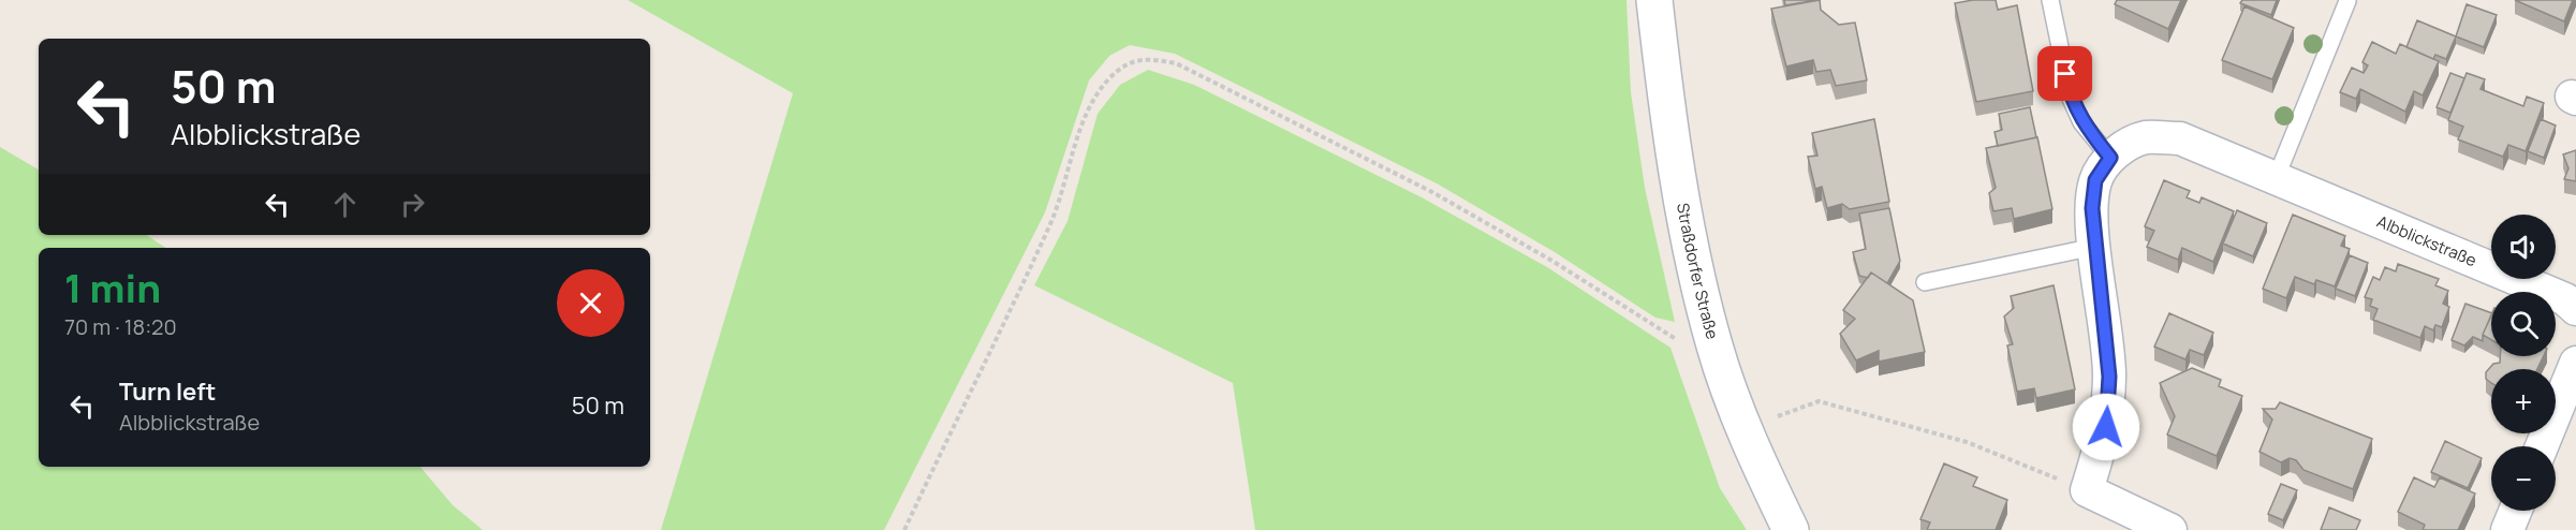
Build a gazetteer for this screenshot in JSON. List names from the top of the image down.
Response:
{
  "streets": {
    "street": ["Albblickstraße", "Straßdorfer Straße"]
  },
  "page": {
    "turn": ["50 m", "Albblickstraße"],
    "map_buttons": ["+", "−"],
    "heading": ["1 min", "70 m · 18:20"],
    "list": [
      {
        "name": "Turn left",
        "note": "Albblickstraße",
        "value": "50 m"
      }
    ]
  }
}
